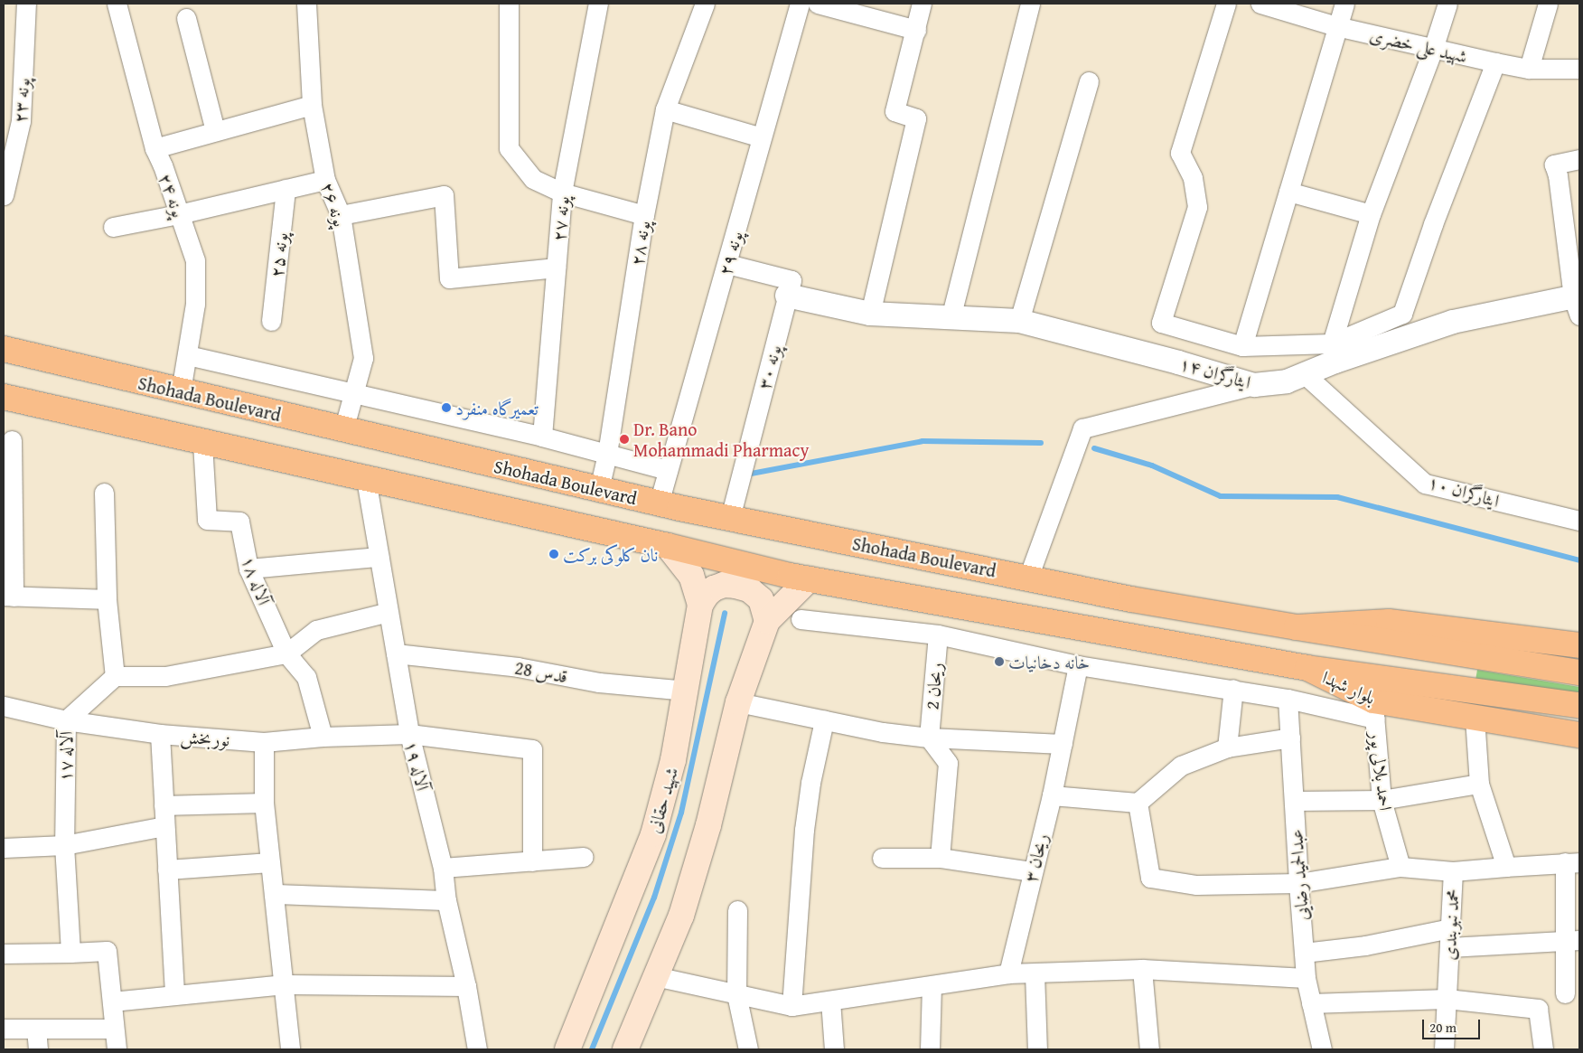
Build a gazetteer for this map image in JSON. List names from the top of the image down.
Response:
{
  "streets": {
    "main road": ["Shohada Boulevard", "بلوار شهدا", "شهید حقانی"],
    "street": [
      "شهید علی خضری",
      "پونه ۲۳",
      "پونه ۲۴",
      "پونه ۲۶",
      "پونه ۲۷",
      "پونه ۲۸",
      "پونه ۲۹",
      "پونه ۲۵",
      "پونه ۳۰",
      "ایثارگران ۱۴",
      "ایثارگران ۱۰",
      "آلاله ۱۸",
      "قدس 28",
      "ریحان 2",
      "نوربخش",
      "آلاله ۱۷",
      "آلاله ۱۹",
      "احمد بلالی پور",
      "ریحان ۳",
      "عبدالحمید رضایی",
      "محمد نبوبندی"
    ]
  },
  "crossings": [
    ["پونه ۲۴", "Shohada Boulevard"],
    ["پونه ۲۶", "Shohada Boulevard"],
    ["پونه ۲۸", "Shohada Boulevard"],
    ["پونه ۲۹", "پونه ۳۰"],
    ["پونه ۲۹", "Shohada Boulevard"],
    ["پونه ۳۰", "ایثارگران ۱۴"],
    ["پونه ۳۰", "Shohada Boulevard"],
    ["ایثارگران ۱۴", "ایثارگران ۱۰"],
    ["آلاله ۱۸", "نوربخش"],
    ["قدس 28", "آلاله ۱۹"],
    ["قدس 28", "شهید حقانی"],
    ["بلوار شهدا", "احمد بلالی پور"],
    ["نوربخش", "آلاله ۱۷"],
    ["نوربخش", "آلاله ۱۹"]
  ],
  "places": [
    "تعمیرگاه منفرد",
    "Dr. Bano Mohammadi Pharmacy",
    "نان کلوکی برکت",
    "خانه دخانیات"
  ],
  "scale_bar": "20 m"
}
